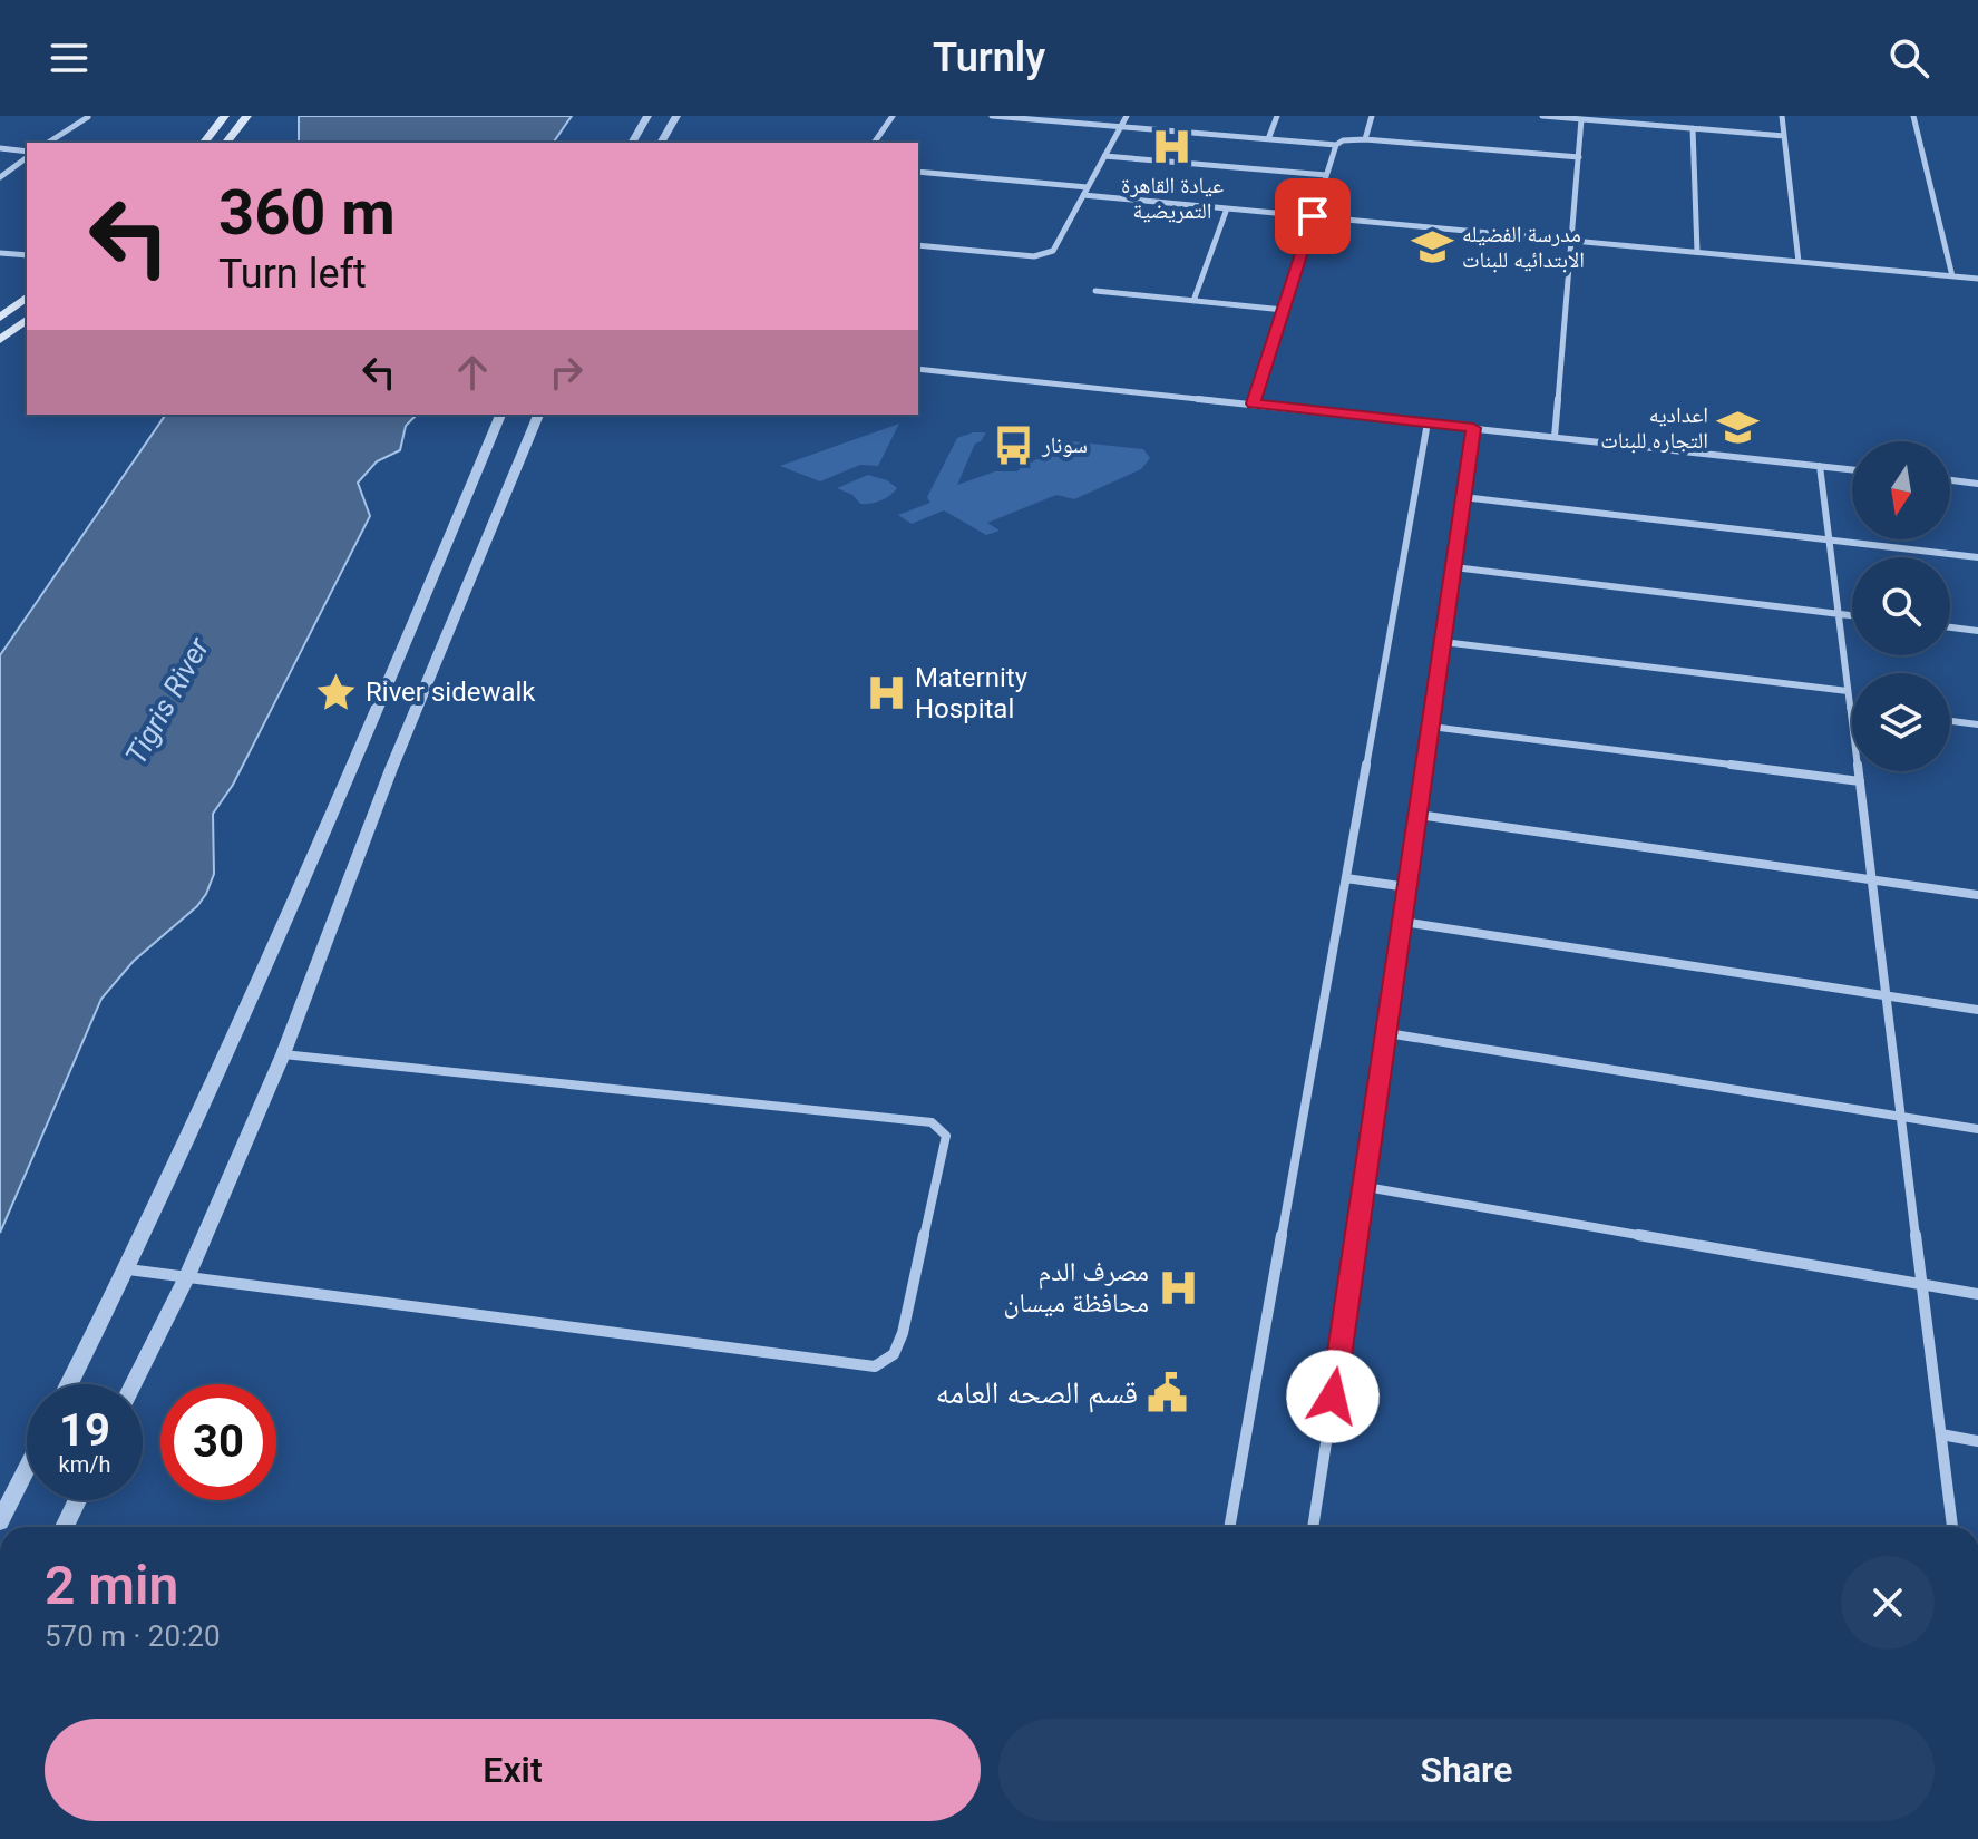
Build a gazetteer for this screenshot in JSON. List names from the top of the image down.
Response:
{
  "water": ["Tigris River"],
  "places": {
    "hospital": ["عيادة القاهرة التمريضية", "Maternity Hospital", "مصرف الدم محافظة ميسان"],
    "school or university": ["مدرسة الفضيله الابتدائيه للبنات", "اعداديه التجاره للبنات"],
    "bus stop": ["سونار"],
    "place": ["River sidewalk"],
    "public building": ["قسم الصحه العامه"]
  },
  "north": "bottom",
  "page": {
    "header": "Turnly",
    "turn": ["360 m", "Turn left"],
    "speed": "19 km/h",
    "limit": "30",
    "heading": ["2 min", "570 m · 20:20"],
    "buttons": ["Exit", "Share"]
  }
}
